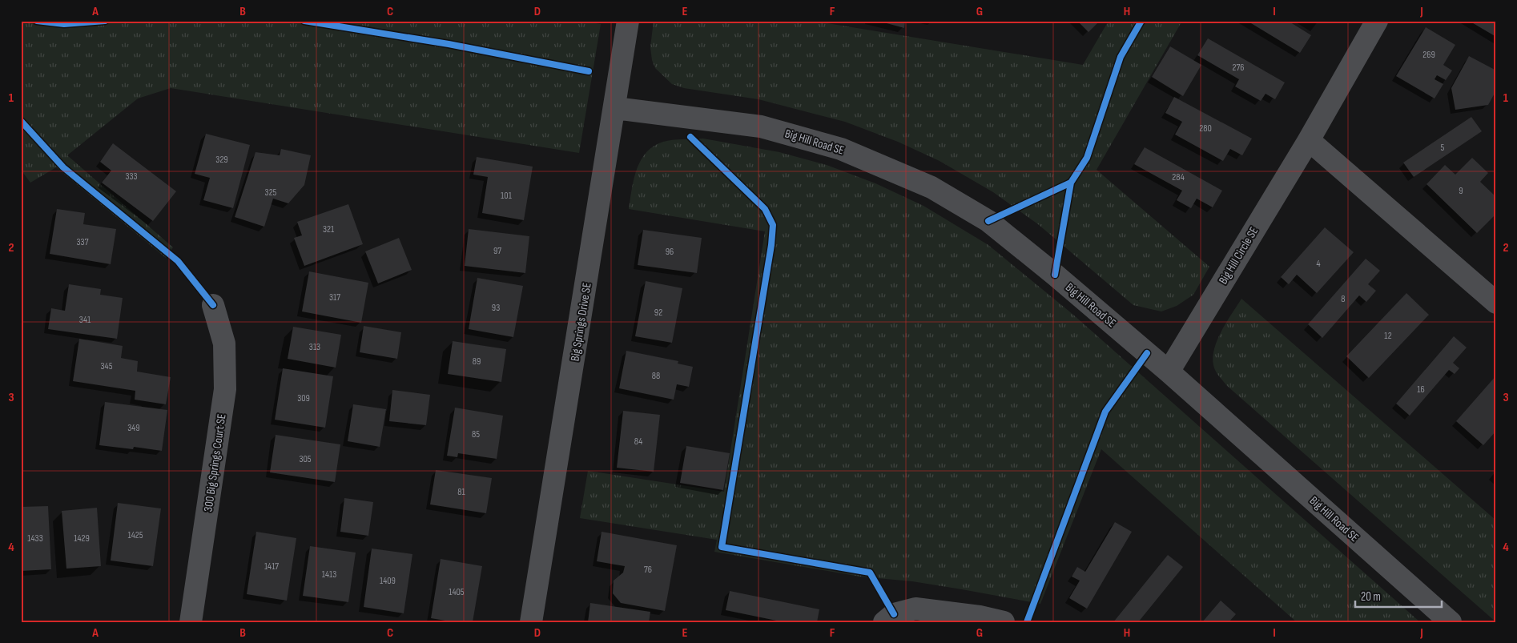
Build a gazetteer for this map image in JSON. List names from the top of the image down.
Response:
{
  "streets": {
    "street": [
      "Big Hill Road SE",
      "Big Hill Circle SE",
      "Big Springs Drive SE",
      "300 Big Springs Court SE"
    ]
  },
  "crossings": [
    ["Big Hill Road SE", "Big Hill Circle SE"],
    ["Big Hill Road SE", "Big Springs Drive SE"]
  ],
  "house_numbers": [
    "269",
    "276",
    "280",
    "5",
    "329",
    "333",
    "284",
    "9",
    "325",
    "101",
    "321",
    "337",
    "97",
    "96",
    "4",
    "317",
    "8",
    "93",
    "92",
    "341",
    "12",
    "313",
    "89",
    "345",
    "88",
    "16",
    "309",
    "349",
    "85",
    "84",
    "305",
    "81",
    "1425",
    "1433",
    "1429",
    "1417",
    "76",
    "1413",
    "1409",
    "1405"
  ],
  "scale_bar": "20 m",
  "grid": {
    "columns": [
      "A",
      "B",
      "C",
      "D",
      "E",
      "F",
      "G",
      "H",
      "I",
      "J"
    ],
    "rows": [
      "1",
      "2",
      "3",
      "4"
    ]
  }
}
